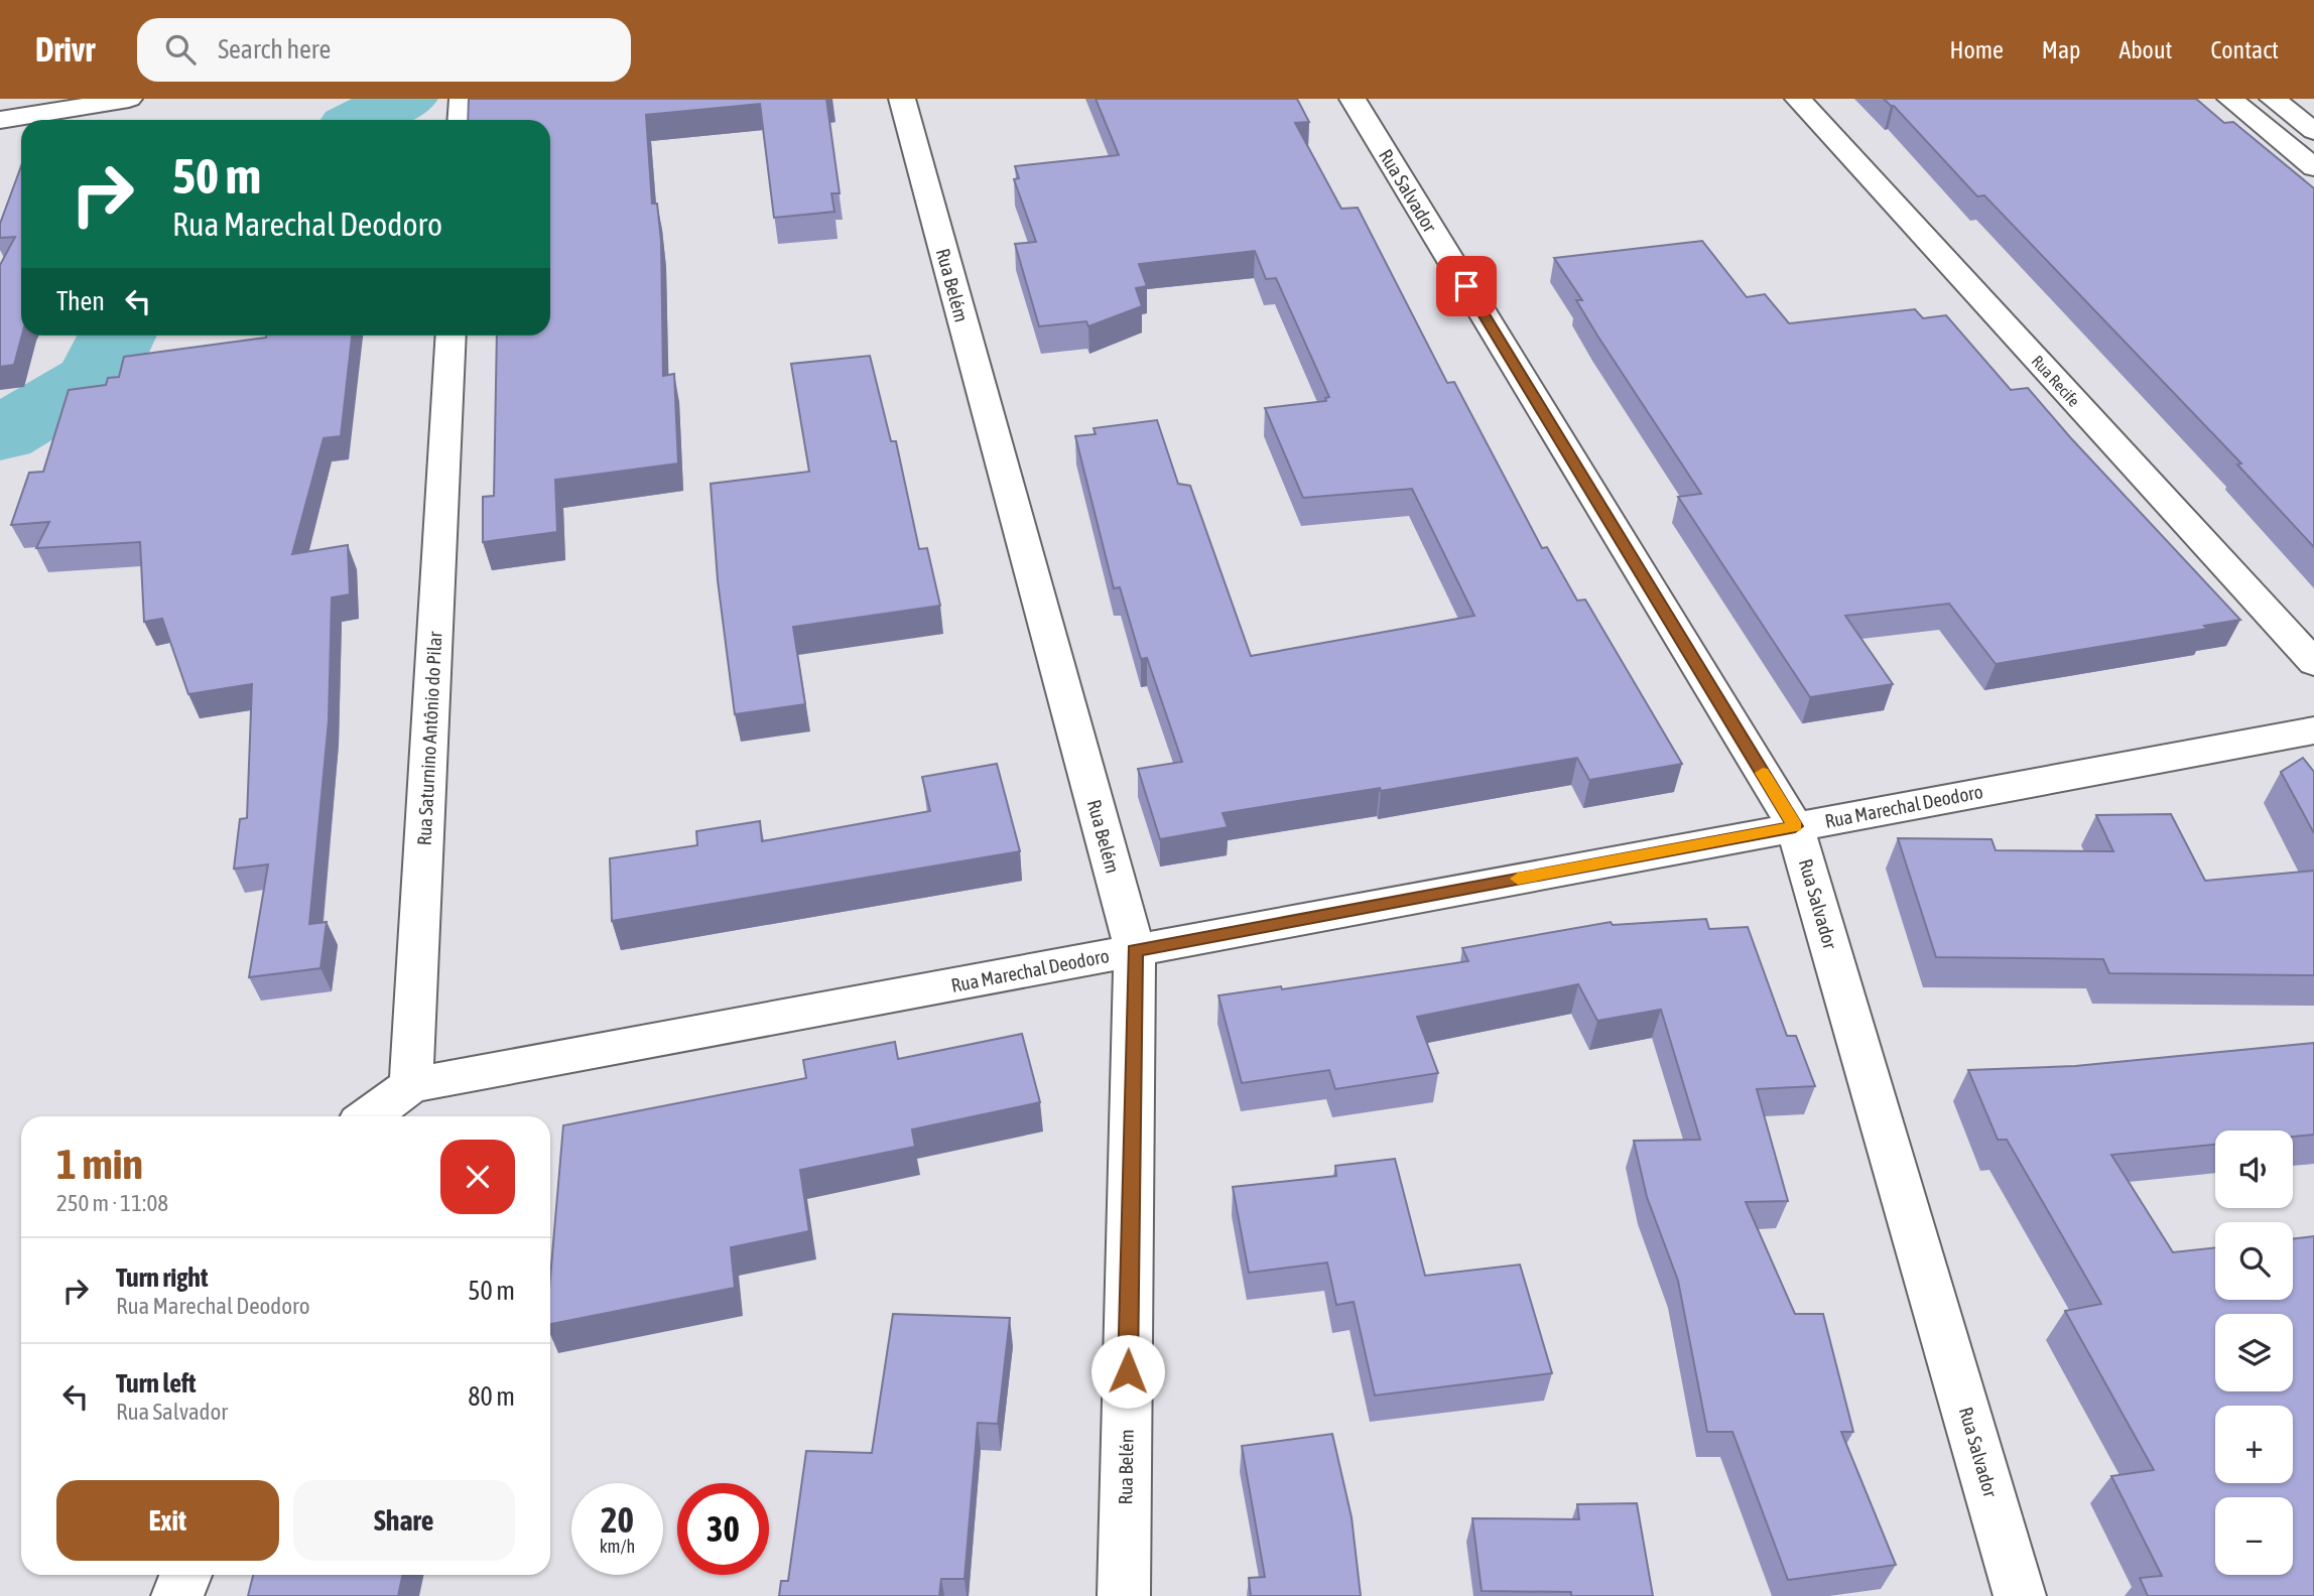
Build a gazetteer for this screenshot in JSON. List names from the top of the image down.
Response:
{
  "streets": {
    "street": [
      "Rua Salvador",
      "Rua Belém",
      "Rua Recife",
      "Rua Saturnino Antônio do Pilar",
      "Rua Marechal Deodoro"
    ]
  },
  "crossings": [
    ["Rua Salvador", "Rua Marechal Deodoro"],
    ["Rua Belém", "Rua Marechal Deodoro"],
    ["Rua Saturnino Antônio do Pilar", "Rua Marechal Deodoro"]
  ],
  "page": {
    "header": "Drivr",
    "search": "Search here",
    "nav": [
      "Home",
      "Map",
      "About",
      "Contact"
    ],
    "turn": ["50 m", "Rua Marechal Deodoro"],
    "then": "Then",
    "heading": ["1 min", "250 m · 11:08"],
    "map_buttons": ["+", "−"],
    "list": [
      {
        "name": "Turn right",
        "note": "Rua Marechal Deodoro",
        "value": "50 m"
      },
      {
        "name": "Turn left",
        "note": "Rua Salvador",
        "value": "80 m"
      }
    ],
    "buttons": ["Exit", "Share"],
    "speed": "20 km/h",
    "limit": "30"
  }
}
